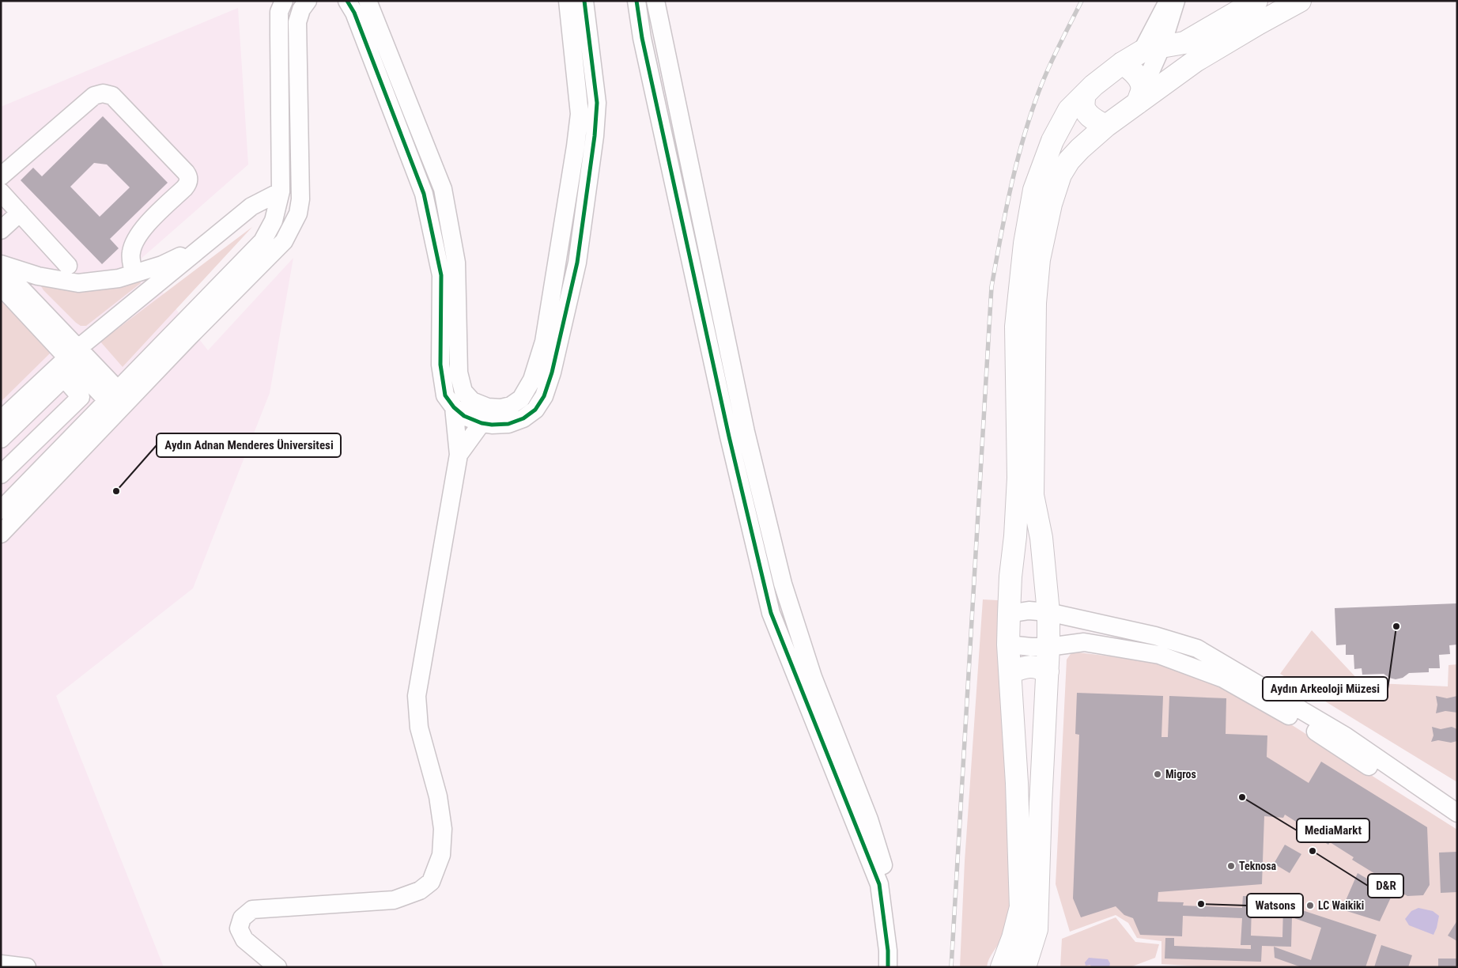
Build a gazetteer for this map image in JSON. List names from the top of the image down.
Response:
{
  "places": [
    "Aydın Adnan Menderes Üniversitesi",
    "Aydın Arkeoloji Müzesi",
    "Migros",
    "MediaMarkt",
    "D&R",
    "Teknosa",
    "Watsons",
    "LC Waikiki"
  ]
}
